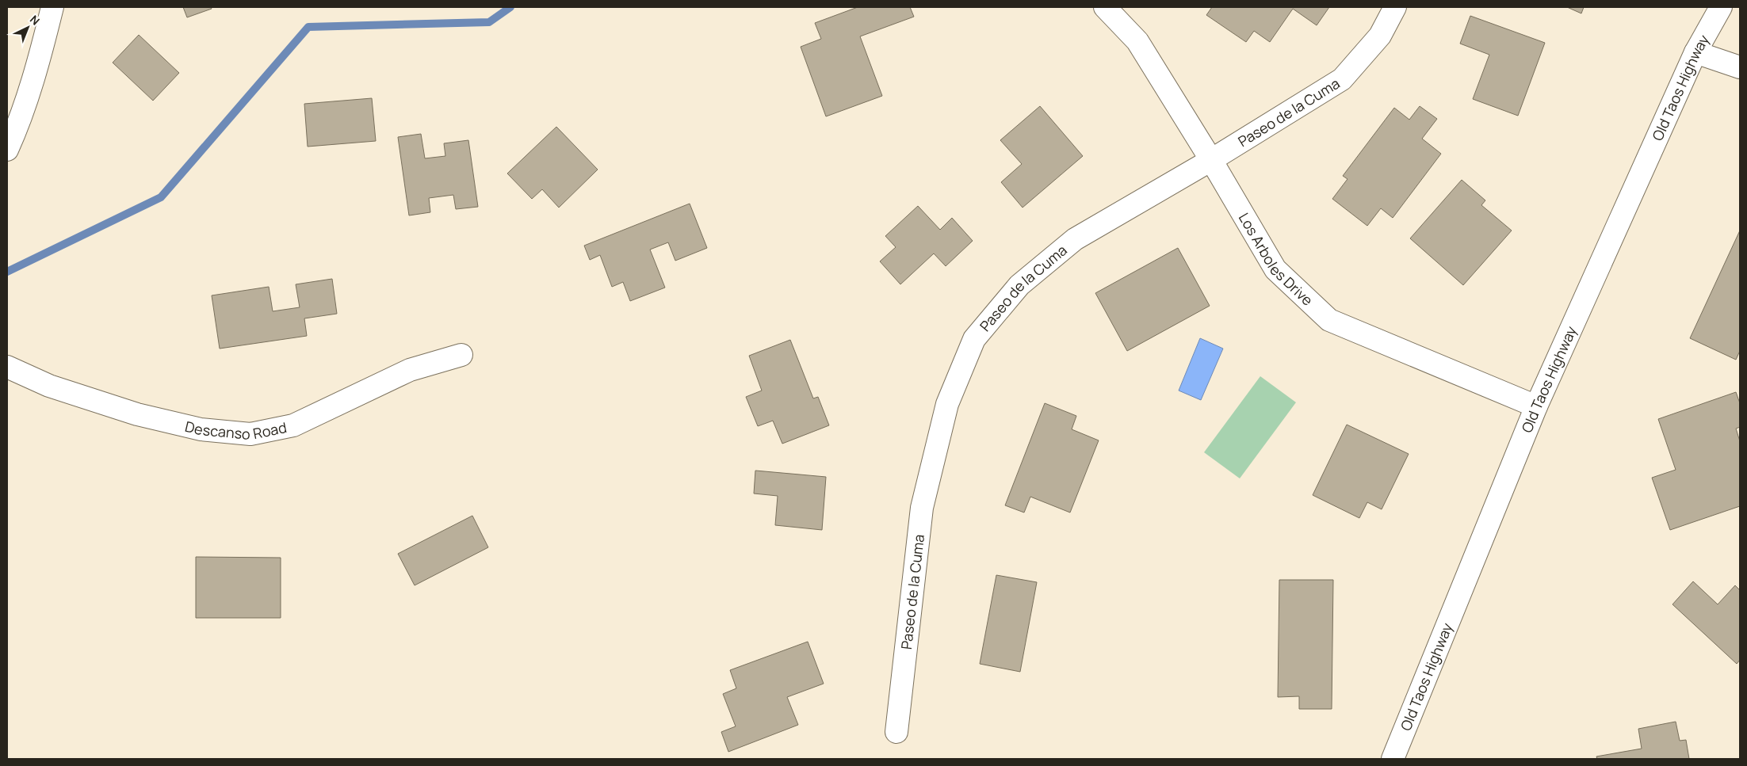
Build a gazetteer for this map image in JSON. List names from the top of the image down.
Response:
{
  "streets": {
    "street": [
      "Old Taos Highway",
      "Paseo de la Cuma",
      "Los Arboles Drive",
      "Descanso Road"
    ]
  },
  "crossings": [
    ["Old Taos Highway", "Los Arboles Drive"],
    ["Paseo de la Cuma", "Los Arboles Drive"]
  ],
  "north": "top right"
}
